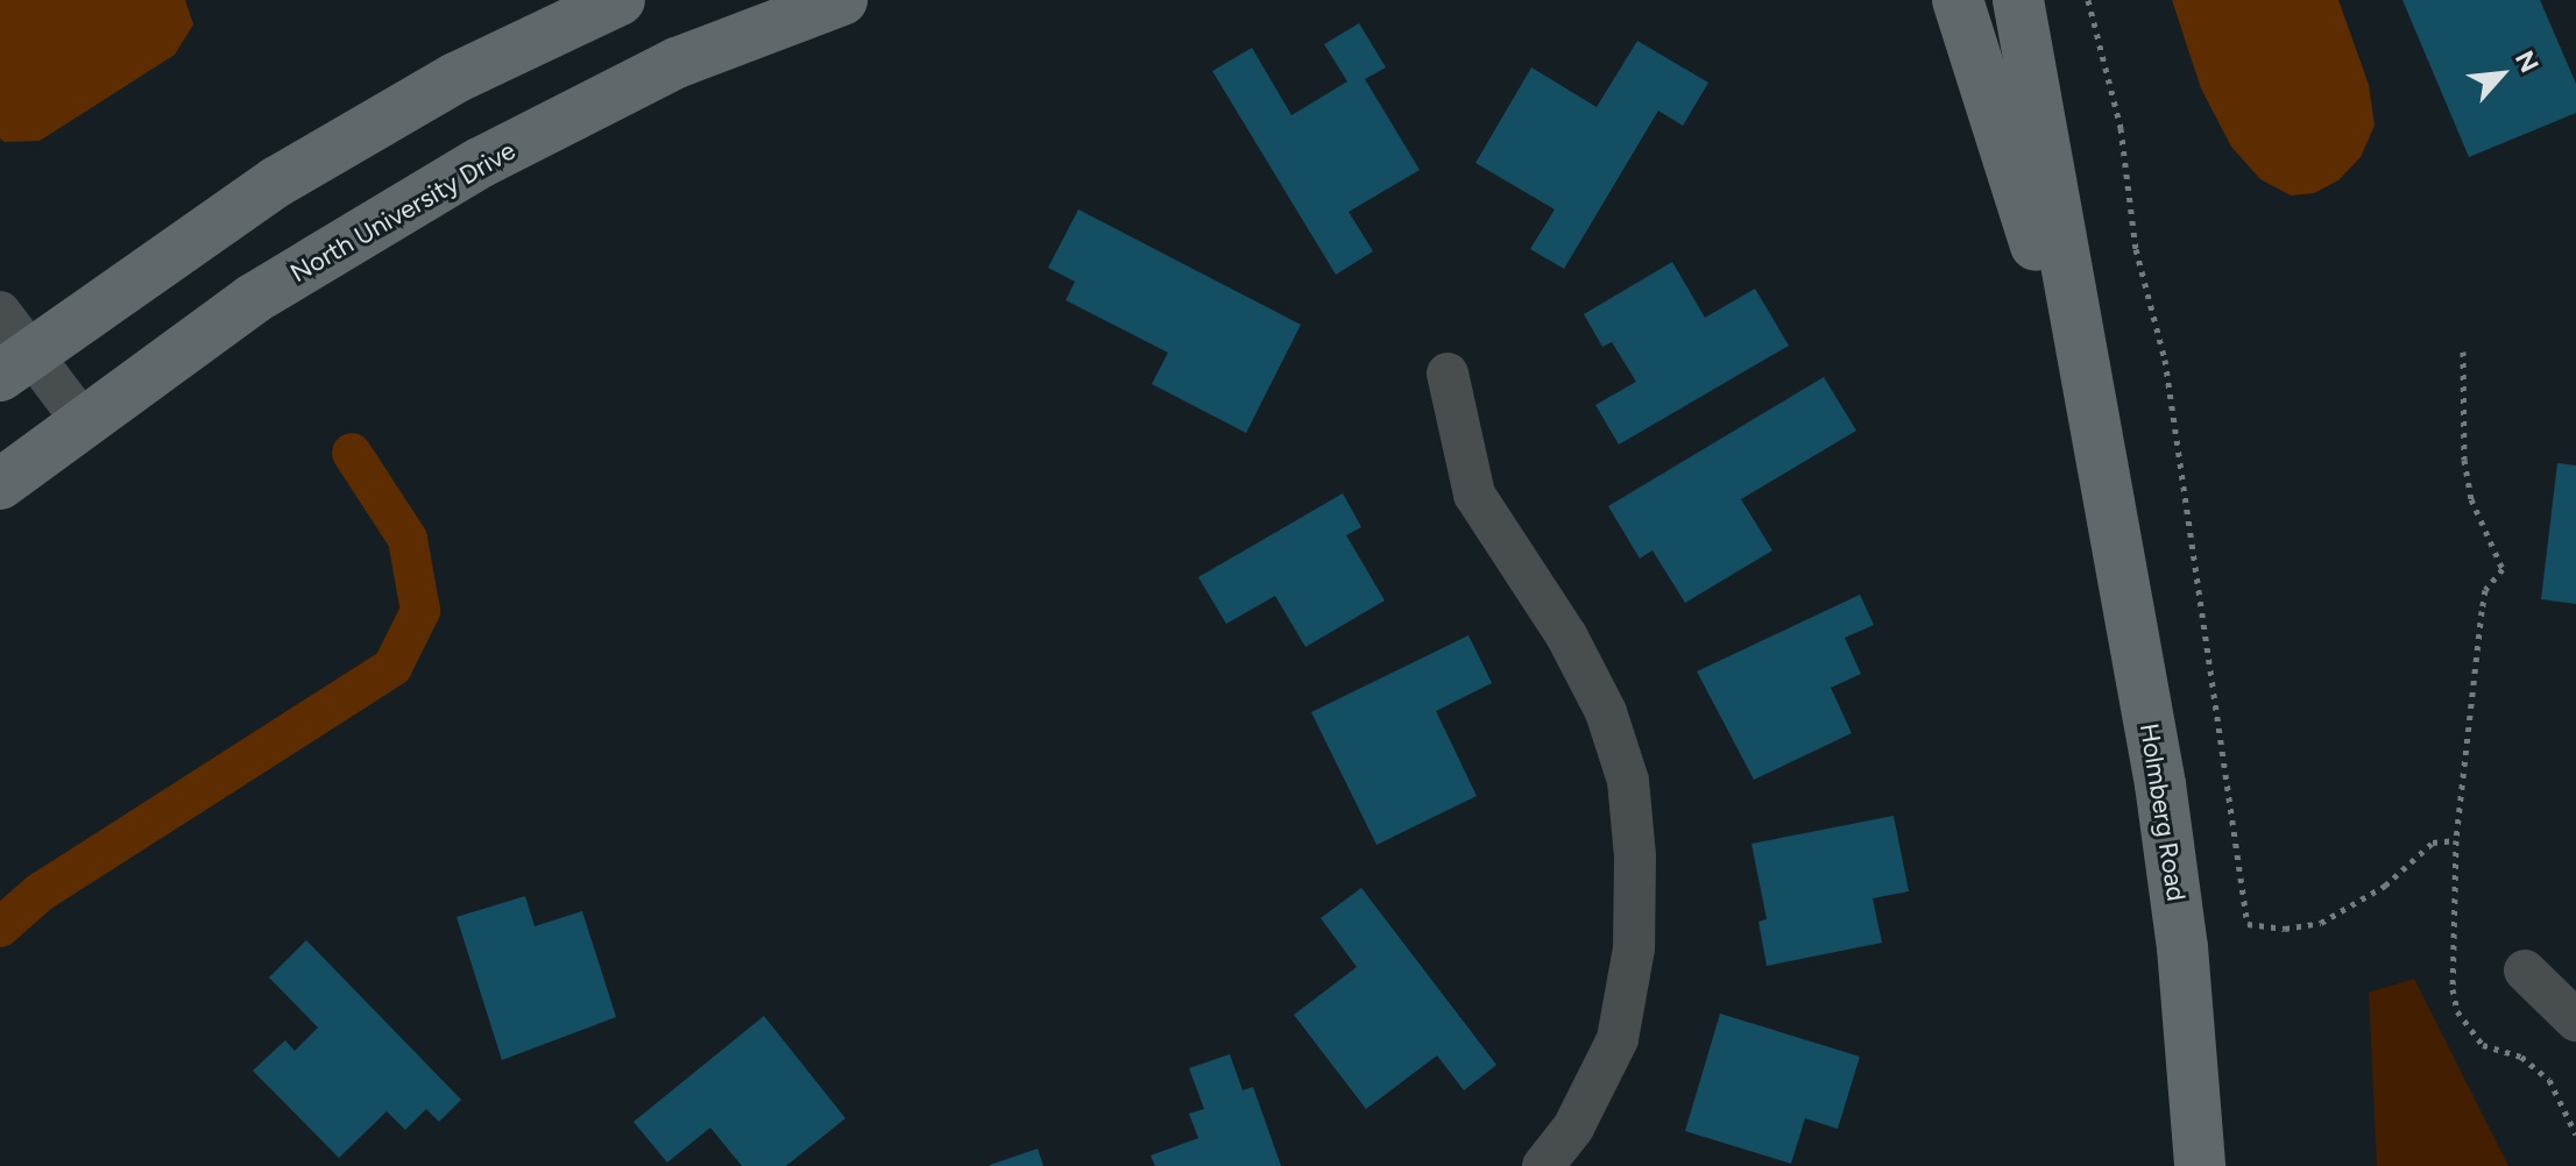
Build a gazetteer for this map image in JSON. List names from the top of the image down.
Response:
{
  "streets": {
    "street": ["North University Drive", "Holmberg Road"]
  },
  "north": "top right"
}
